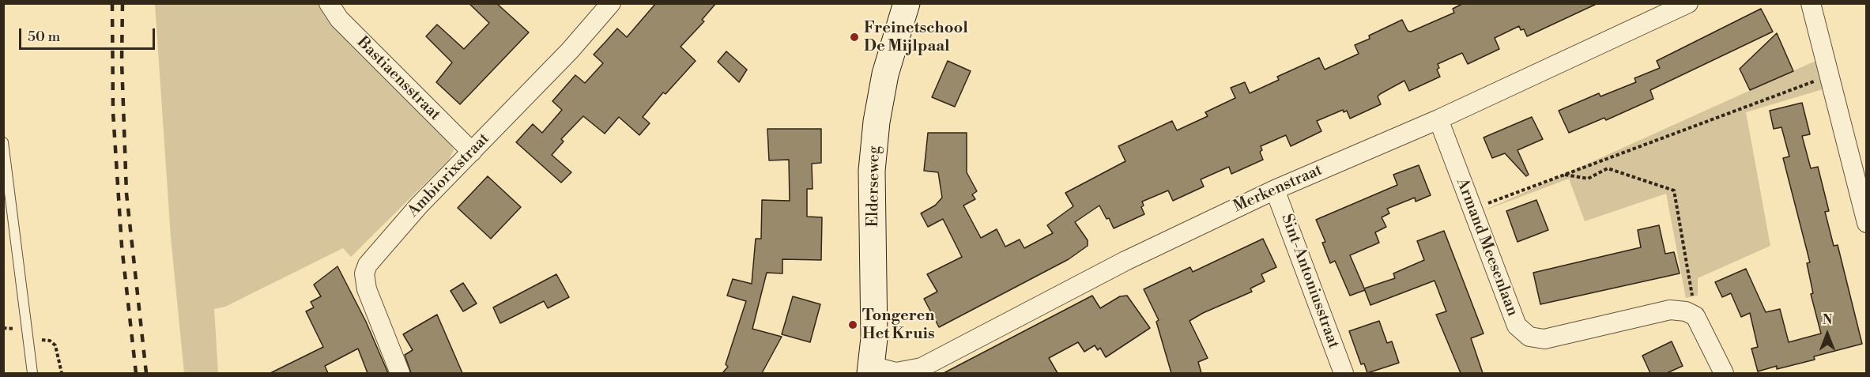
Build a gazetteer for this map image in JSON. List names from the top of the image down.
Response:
{
  "streets": {
    "main road": ["Elderseweg"],
    "street": [
      "Bastiaensstraat",
      "Ambiorixstraat",
      "Merkenstraat",
      "Armand Meesenlaan",
      "Sint-Antoniusstraat"
    ]
  },
  "crossings": [
    ["Bastiaensstraat", "Ambiorixstraat"],
    ["Elderseweg", "Merkenstraat"],
    ["Merkenstraat", "Armand Meesenlaan"],
    ["Merkenstraat", "Sint-Antoniusstraat"]
  ],
  "places": ["Freinetschool De Mijlpaal", "Tongeren Het Kruis"],
  "scale_bar": "50 m",
  "north": "top"
}
